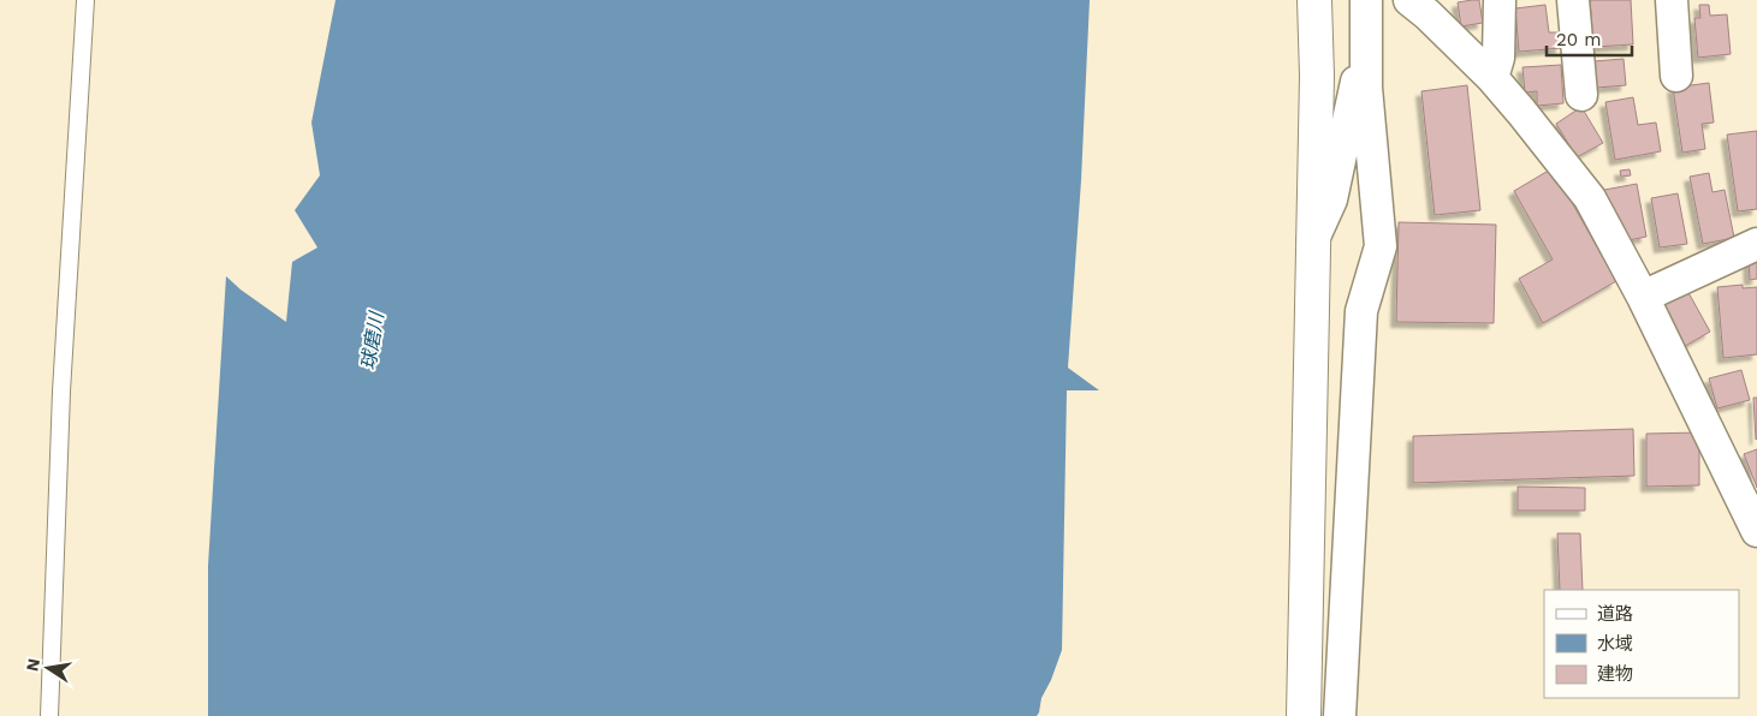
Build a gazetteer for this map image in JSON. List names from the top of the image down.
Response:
{
  "water": ["球磨川"],
  "legend": ["道路", "水域", "建物"],
  "scale_bar": "20 m",
  "north": "left"
}
